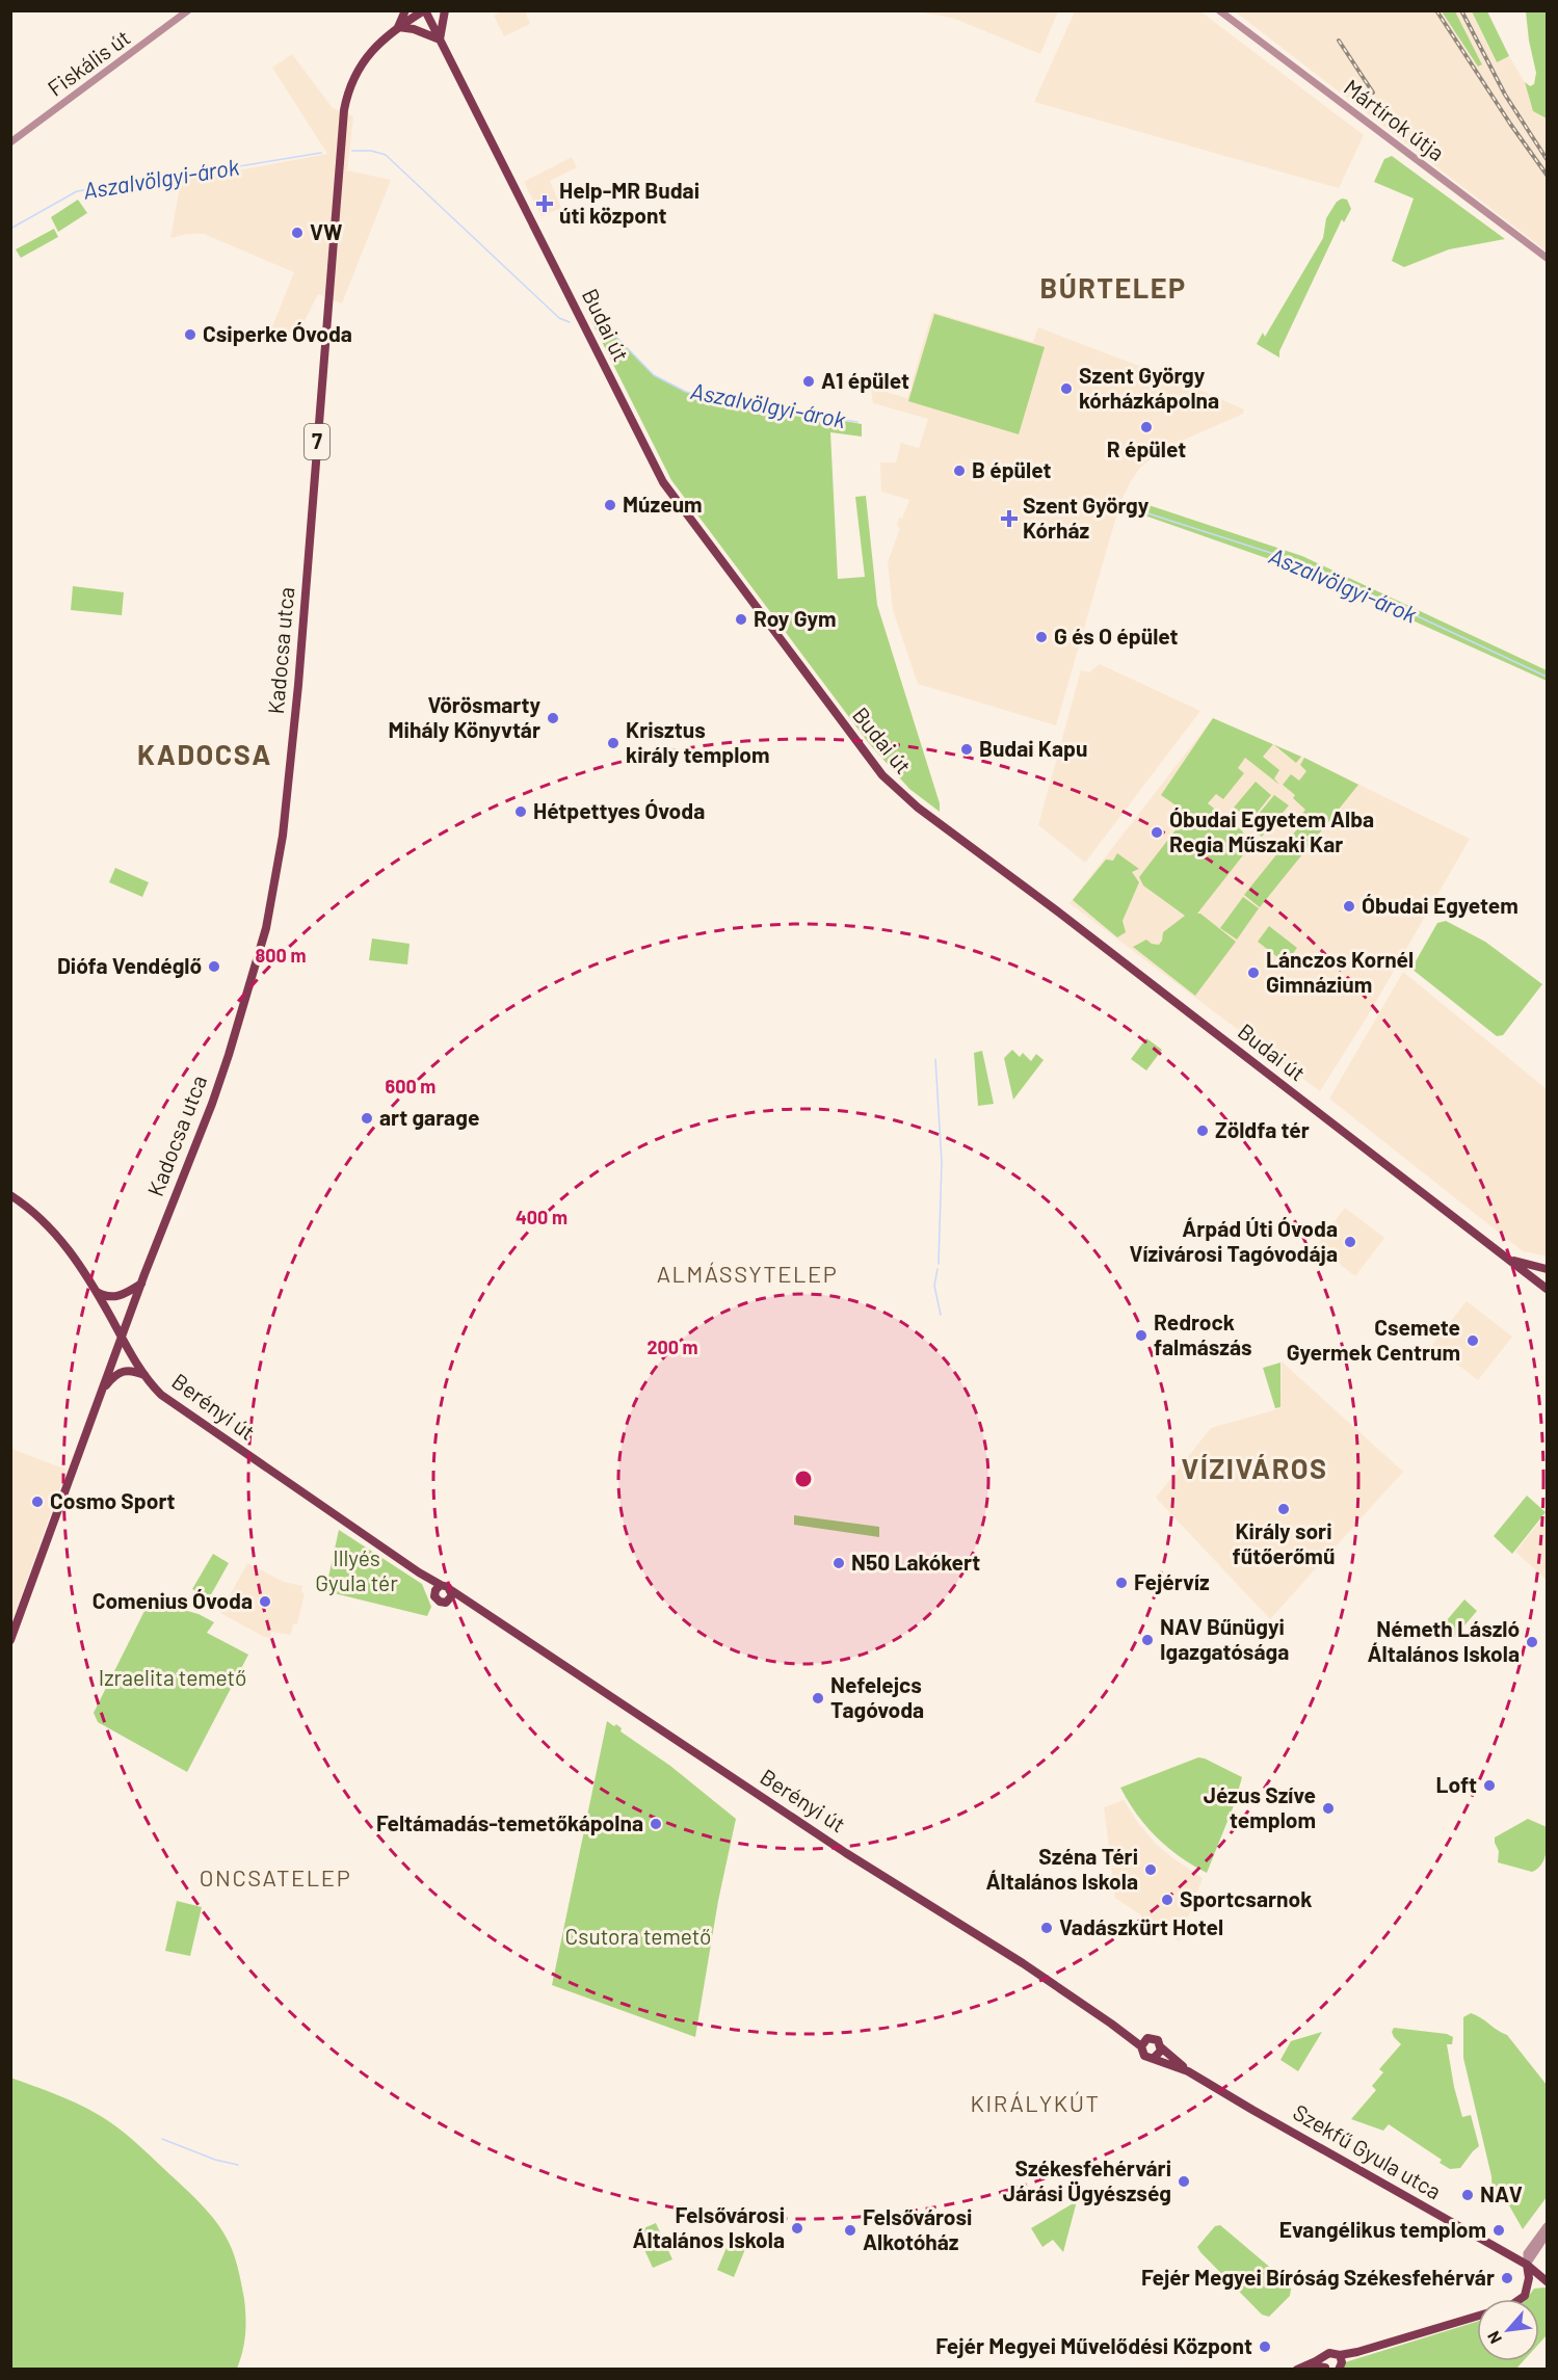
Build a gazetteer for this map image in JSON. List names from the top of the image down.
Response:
{
  "streets": {
    "main road": [
      "Budai út",
      "7",
      "Kadocsa utca",
      "Berényi út",
      "Szekfű Gyula utca"
    ],
    "street": ["Fiskális út", "Mártírok útja"]
  },
  "crossings": [
    ["Budai út", "Kadocsa utca"],
    ["7", "Kadocsa utca"],
    ["7", "Berényi út"],
    ["Kadocsa utca", "Berényi út"],
    ["Berényi út", "Szekfű Gyula utca"]
  ],
  "districts": [
    "BÚRTELEP",
    "KADOCSA",
    "ALMÁSSYTELEP",
    "VÍZIVÁROS",
    "ONCSATELEP",
    "KIRÁLYKÚT"
  ],
  "water": ["Aszalvölgyi-árok"],
  "parks": ["Illyés Gyula tér", "Izraelita temető", "Csutora temető"],
  "places": {
    "health": ["Help-MR Budai úti központ", "Szent György Kórház"],
    "other": [
      "VW",
      "Csiperke Óvoda",
      "A1 épület",
      "Szent György kórházkápolna",
      "R épület",
      "B épület",
      "Múzeum",
      "Roy Gym",
      "G és O épület",
      "Vörösmarty Mihály Könyvtár",
      "Krisztus király templom",
      "Budai Kapu",
      "Hétpettyes Óvoda",
      "Óbudai Egyetem Alba Regia Műszaki Kar",
      "Óbudai Egyetem",
      "Diófa Vendéglő",
      "Lánczos Kornél Gimnázium",
      "art garage",
      "Zöldfa tér",
      "Árpád Úti Óvoda Vízivárosi Tagóvodája",
      "Redrock falmászás",
      "Csemete Gyermek Centrum",
      "Cosmo Sport",
      "Király sori fűtőerőmű",
      "N50 Lakókert",
      "Fejérvíz",
      "Comenius Óvoda",
      "NAV Bűnügyi Igazgatósága",
      "Németh László Általános Iskola",
      "Nefelejcs Tagóvoda",
      "Loft",
      "Jézus Szíve templom",
      "Feltámadás-temetőkápolna",
      "Széna Téri Általános Iskola",
      "Sportcsarnok",
      "Vadászkürt Hotel",
      "Székesfehérvári Járási Ügyészség",
      "NAV",
      "Felsővárosi Általános Iskola",
      "Felsővárosi Alkotóház",
      "Evangélikus templom",
      "Fejér Megyei Bíróság Székesfehérvár",
      "Fejér Megyei Művelődési Központ"
    ]
  },
  "north": "bottom left",
  "rings": [
    "800 m",
    "600 m",
    "400 m",
    "200 m"
  ]
}
